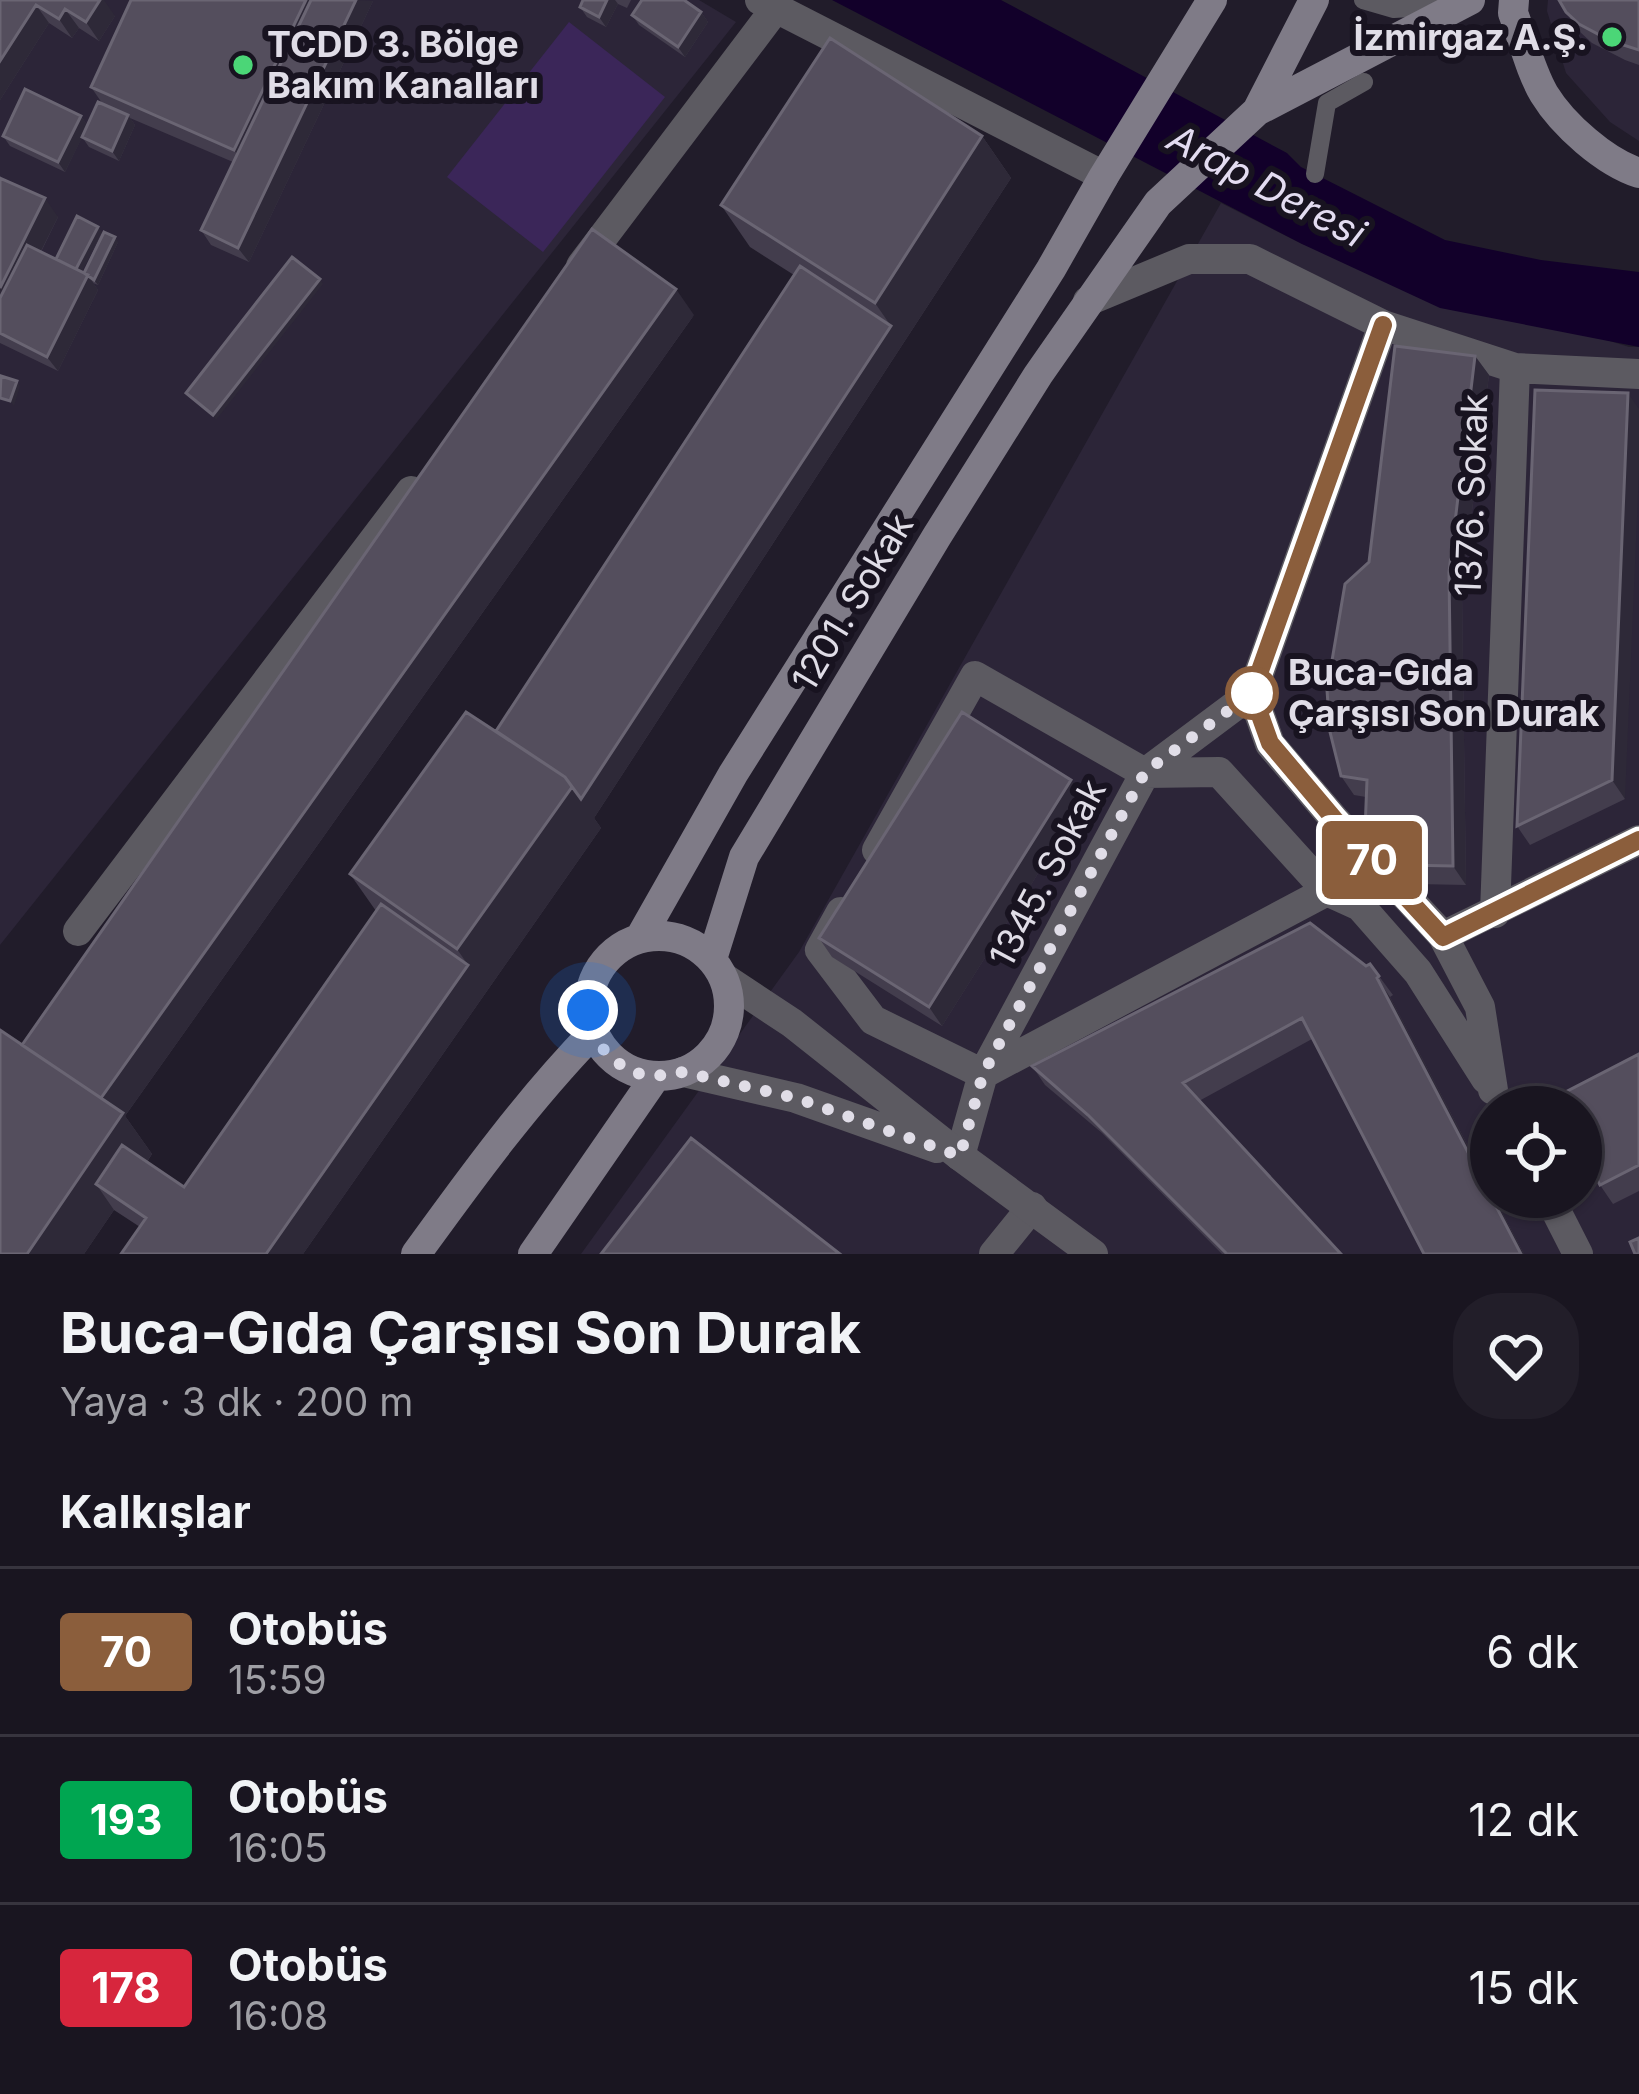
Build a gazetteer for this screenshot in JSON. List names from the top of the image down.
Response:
{
  "streets": {
    "main road": ["1201. Sokak"],
    "street": ["1376. Sokak", "1345. Sokak"]
  },
  "water": ["Arap Deresi"],
  "places": ["İzmirgaz A.Ş.", "TCDD 3. Bölge Bakım Kanalları", "Buca-Gıda Çarşısı Son Durak"],
  "lines": ["bus line 70"],
  "page": {
    "on_map": "70",
    "heading": [
      ["Buca-Gıda Çarşısı Son Durak", "Yaya · 3 dk · 200 m"],
      "Kalkışlar"
    ],
    "list": [
      {
        "mark": "70",
        "name": "Otobüs",
        "note": "15:59",
        "value": "6 dk"
      },
      {
        "mark": "193",
        "name": "Otobüs",
        "note": "16:05",
        "value": "12 dk"
      },
      {
        "mark": "178",
        "name": "Otobüs",
        "note": "16:08",
        "value": "15 dk"
      }
    ]
  }
}
